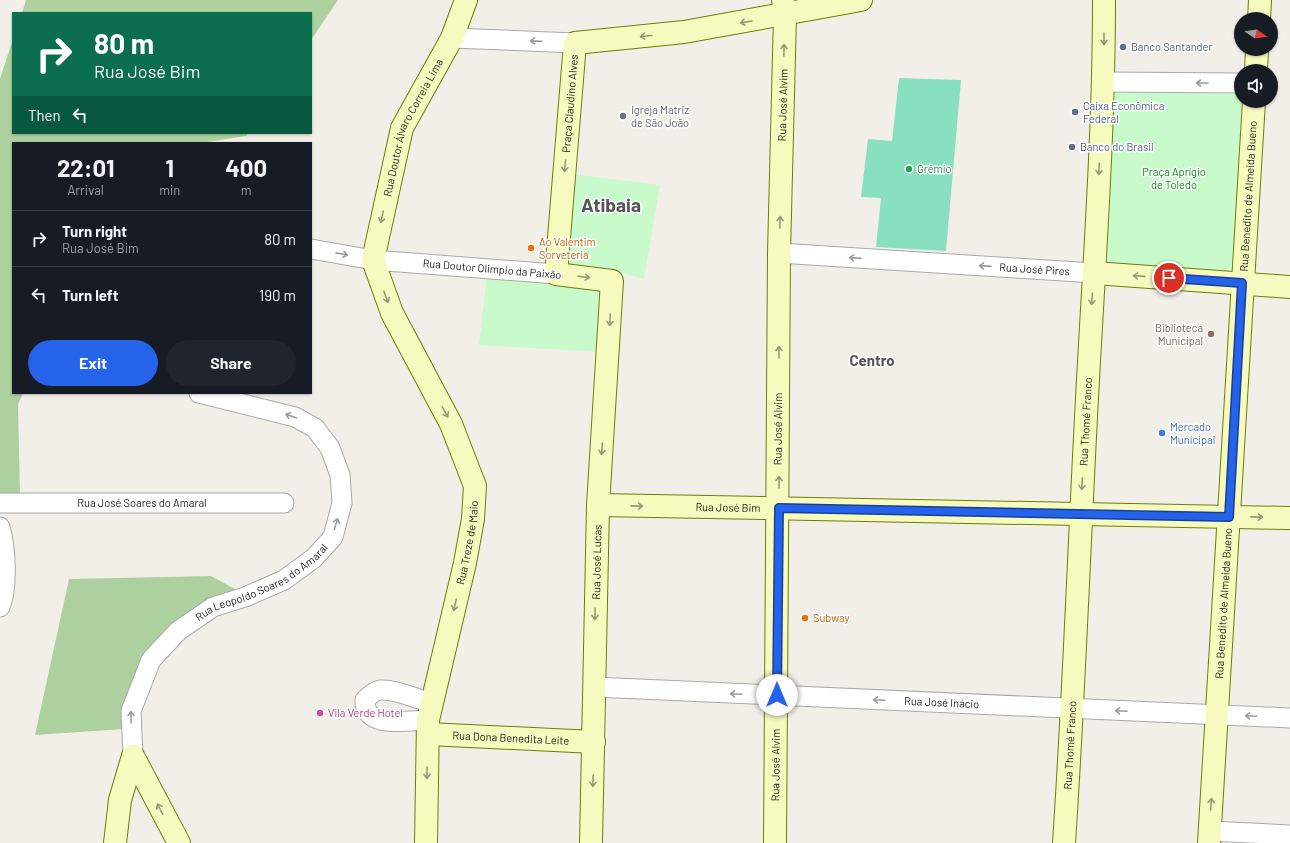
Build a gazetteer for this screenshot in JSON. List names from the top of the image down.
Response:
{
  "streets": {
    "street": [
      "Praça Claudino Alves",
      "Rua José Alvim",
      "Rua Doutor Álvaro Correia Lima",
      "Rua Benedito de Almeida Bueno",
      "Rua Doutor Olimpio da Paixão",
      "Rua José Pires",
      "Rua Thomé Franco",
      "Rua José Soares do Amaral",
      "Rua José Bim",
      "Rua Treze de Maio",
      "Rua José Lucas",
      "Rua Leopoldo Soares do Amaral",
      "Rua José Inácio",
      "Rua Dona Benedita Leite"
    ]
  },
  "crossings": [
    ["Praça Claudino Alves", "Rua José Alvim"],
    ["Praça Claudino Alves", "Rua Doutor Olimpio da Paixão"],
    ["Rua José Alvim", "Rua José Pires"],
    ["Rua José Alvim", "Rua José Bim"],
    ["Rua José Alvim", "Rua José Inácio"],
    ["Rua Doutor Álvaro Correia Lima", "Rua Doutor Olimpio da Paixão"],
    ["Rua Doutor Álvaro Correia Lima", "Rua Treze de Maio"],
    ["Rua Benedito de Almeida Bueno", "Rua José Pires"],
    ["Rua Benedito de Almeida Bueno", "Rua José Bim"],
    ["Rua Benedito de Almeida Bueno", "Rua José Inácio"],
    ["Rua Doutor Olimpio da Paixão", "Rua Treze de Maio"],
    ["Rua Doutor Olimpio da Paixão", "Rua José Lucas"],
    ["Rua José Pires", "Rua Thomé Franco"],
    ["Rua Thomé Franco", "Rua José Bim"],
    ["Rua Thomé Franco", "Rua José Inácio"],
    ["Rua José Bim", "Rua José Lucas"],
    ["Rua Treze de Maio", "Rua Dona Benedita Leite"],
    ["Rua José Lucas", "Rua José Inácio"],
    ["Rua José Lucas", "Rua Dona Benedita Leite"]
  ],
  "one_way": [
    "Rua José Alvim",
    "Rua Doutor Álvaro Correia Lima",
    "Rua Doutor Olimpio da Paixão",
    "Rua José Pires",
    "Rua Thomé Franco",
    "Rua Treze de Maio",
    "Rua José Lucas",
    "Rua José Inácio"
  ],
  "districts": ["Atibaia", "Centro"],
  "parks": ["Praça Aprígio de Toledo"],
  "places": [
    "Banco Santander",
    "Caixa Econômica Federal",
    "Igreja Matriz de São João",
    "Banco do Brasil",
    "Grêmio",
    "Ao Valentim Sorveteria",
    "Biblioteca Municipal",
    "Mercado Municipal",
    "Subway",
    "Vila Verde Hotel"
  ],
  "north": "right",
  "page": {
    "turn": ["80 m", "Rua José Bim"],
    "then": "Then",
    "eta": [
      "22:01",
      "Arrival",
      "1",
      "min",
      "400",
      "m"
    ],
    "list": [
      {
        "name": "Turn right",
        "note": "Rua José Bim",
        "value": "80 m"
      },
      {
        "name": "Turn left",
        "value": "190 m"
      }
    ],
    "buttons": ["Exit", "Share"]
  }
}
